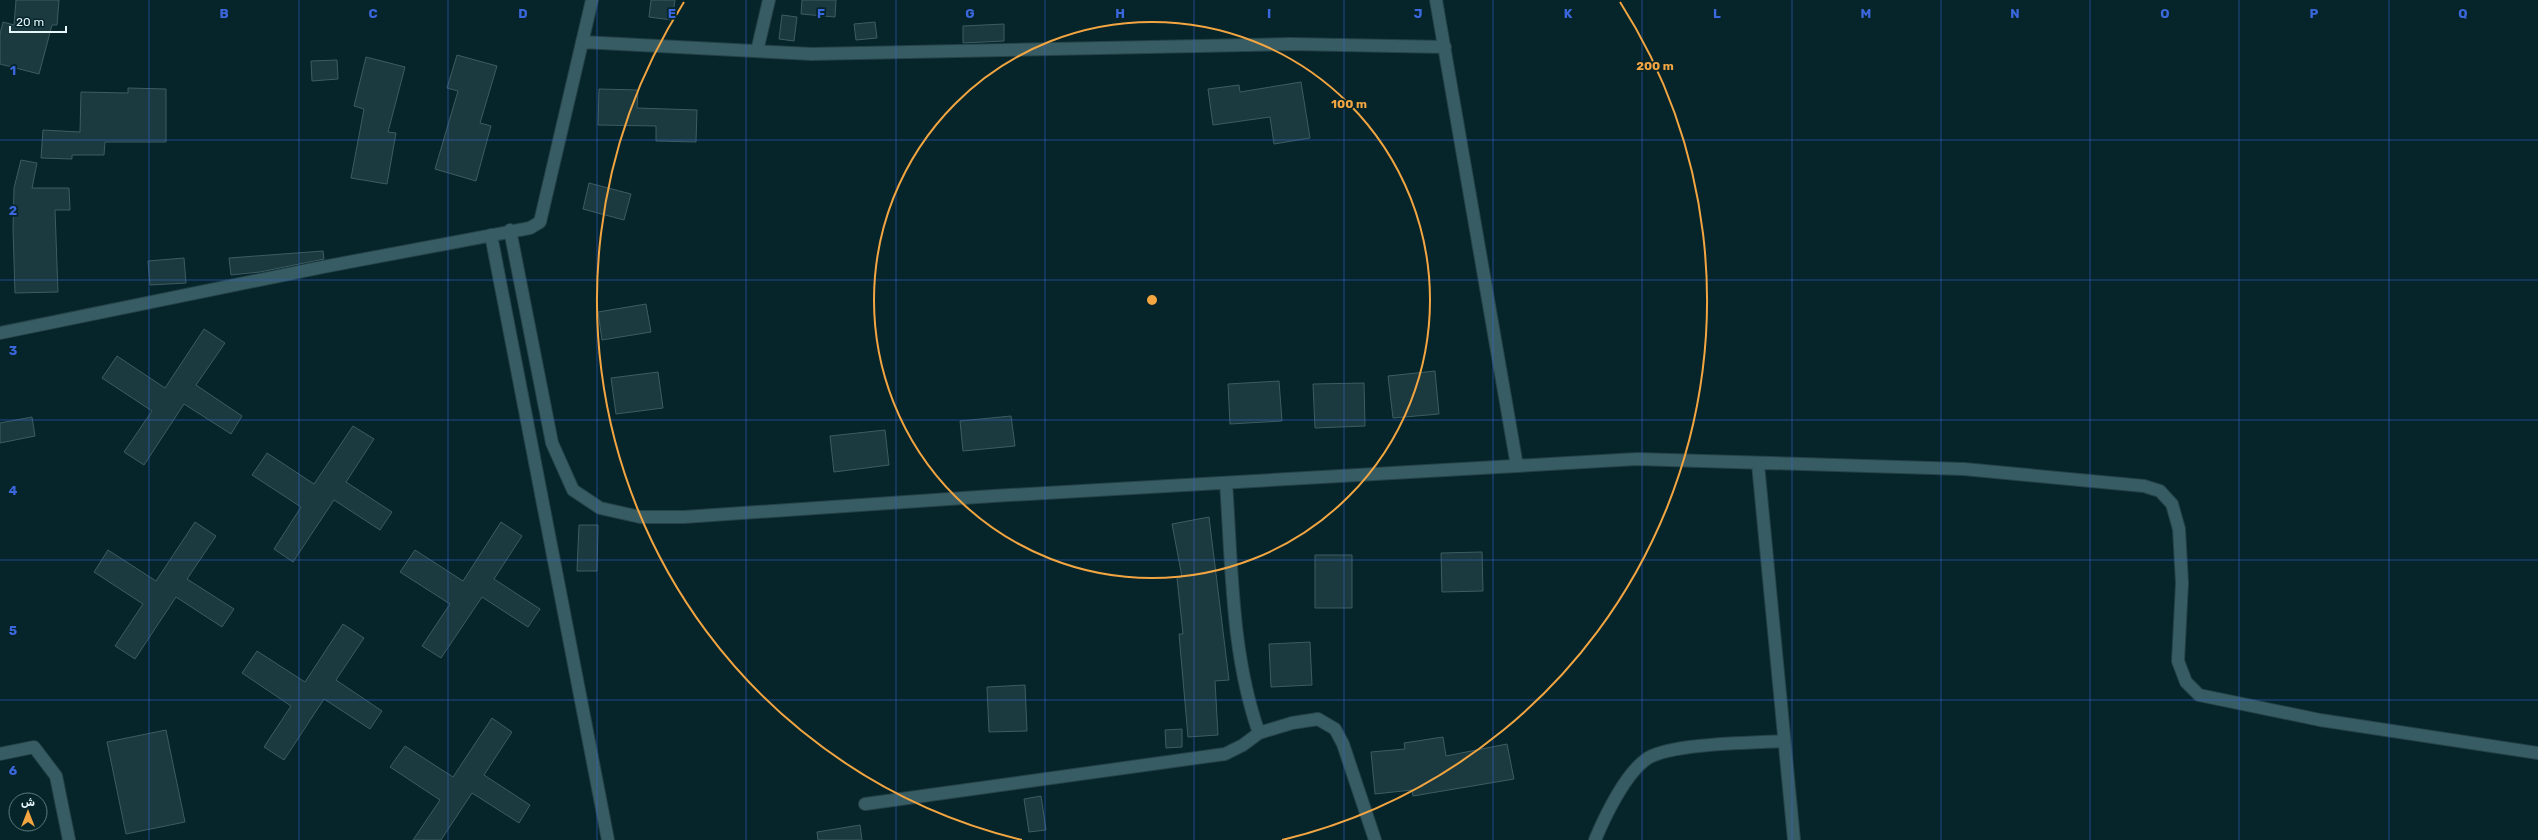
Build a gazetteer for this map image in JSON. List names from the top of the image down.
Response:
{
  "scale_bar": "20 m",
  "north": "top",
  "grid": {
    "columns": [
      "B",
      "C",
      "D",
      "E",
      "F",
      "G",
      "H",
      "I",
      "J",
      "K",
      "L",
      "M",
      "N",
      "O",
      "P",
      "Q"
    ],
    "rows": [
      "1",
      "2",
      "3",
      "4",
      "5",
      "6"
    ]
  },
  "rings": ["200 m", "100 m"]
}
